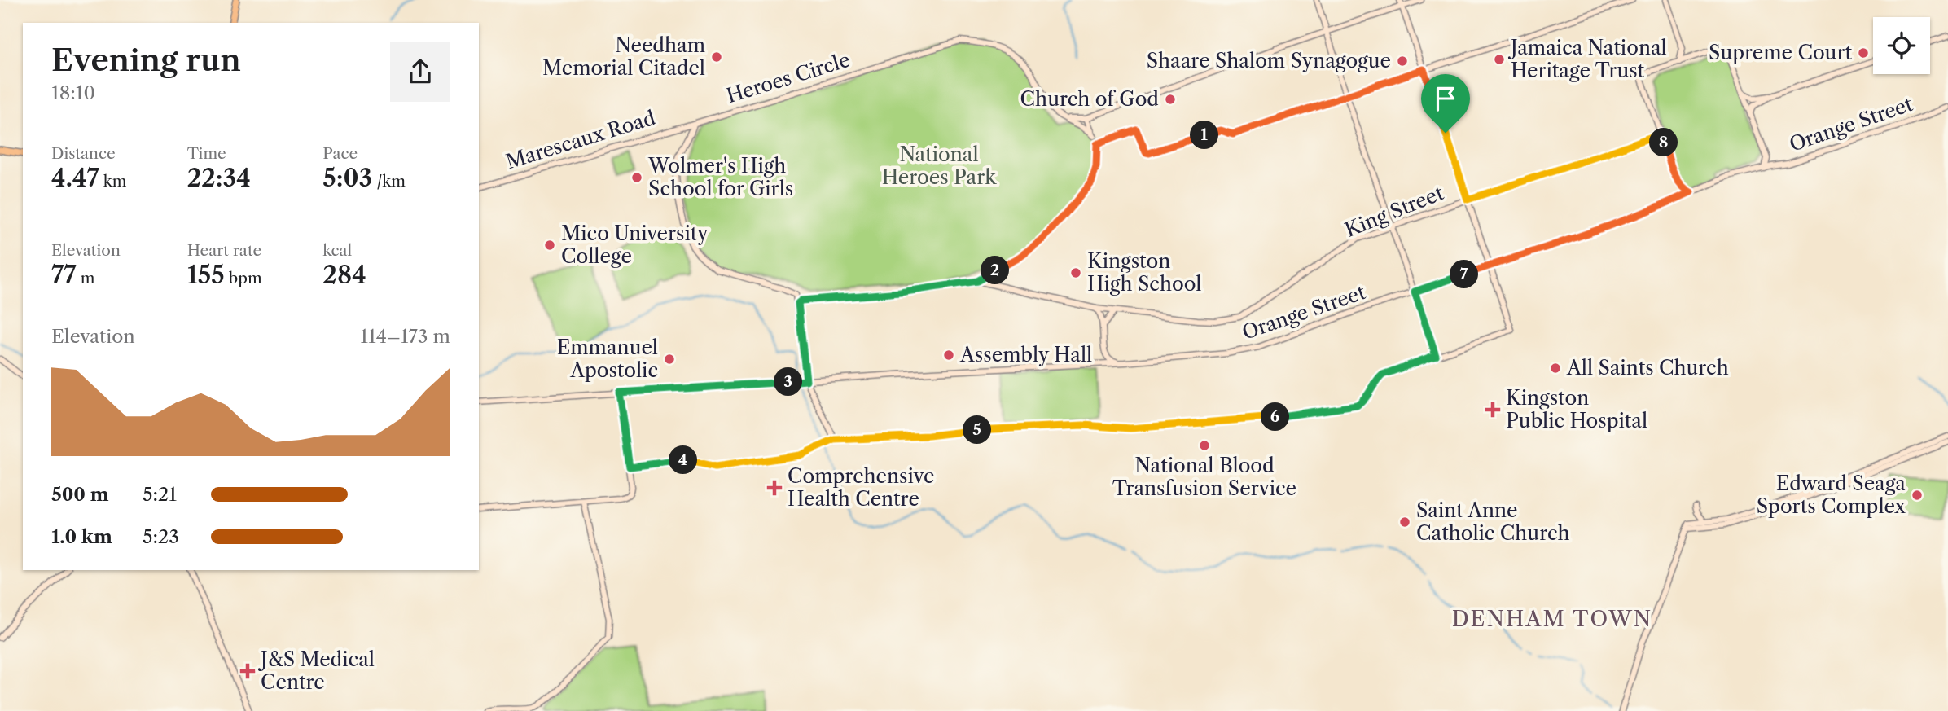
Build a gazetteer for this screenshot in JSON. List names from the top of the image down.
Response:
{
  "streets": {
    "street": [
      "Heroes Circle",
      "Orange Street",
      "Marescaux Road",
      "King Street"
    ]
  },
  "crossings": [
    ["Heroes Circle", "Marescaux Road"]
  ],
  "districts": ["DENHAM TOWN"],
  "parks": ["National Heroes Park"],
  "places": {
    "other": [
      "Supreme Court",
      "Needham Memorial Citadel",
      "Jamaica National Heritage Trust",
      "Shaare Shalom Synagogue",
      "Church of God",
      "Wolmer's High School for Girls",
      "Mico University College",
      "Kingston High School",
      "Assembly Hall",
      "Emmanuel Apostolic",
      "All Saints Church",
      "National Blood Transfusion Service",
      "Edward Seaga Sports Complex",
      "Saint Anne Catholic Church"
    ],
    "health": ["Kingston Public Hospital", "Comprehensive Health Centre", "J&S Medical Centre"]
  },
  "page": {
    "heading": ["Evening run", "18:10"],
    "stats": [
      ["Distance", "4.47 km"],
      ["Time", "22:34"],
      ["Pace", "5:03 /km"],
      ["Elevation", "77 m"],
      ["Heart rate", "155 bpm"],
      ["kcal", "284"]
    ],
    "pins": [
      "1",
      "8",
      "2",
      "7",
      "3",
      "6",
      "5",
      "4"
    ],
    "chart": ["Elevation", "114–173 m"],
    "list": [
      {
        "name": "500 m",
        "note": "5:21"
      },
      {
        "name": "1.0 km",
        "note": "5:23"
      }
    ]
  }
}
